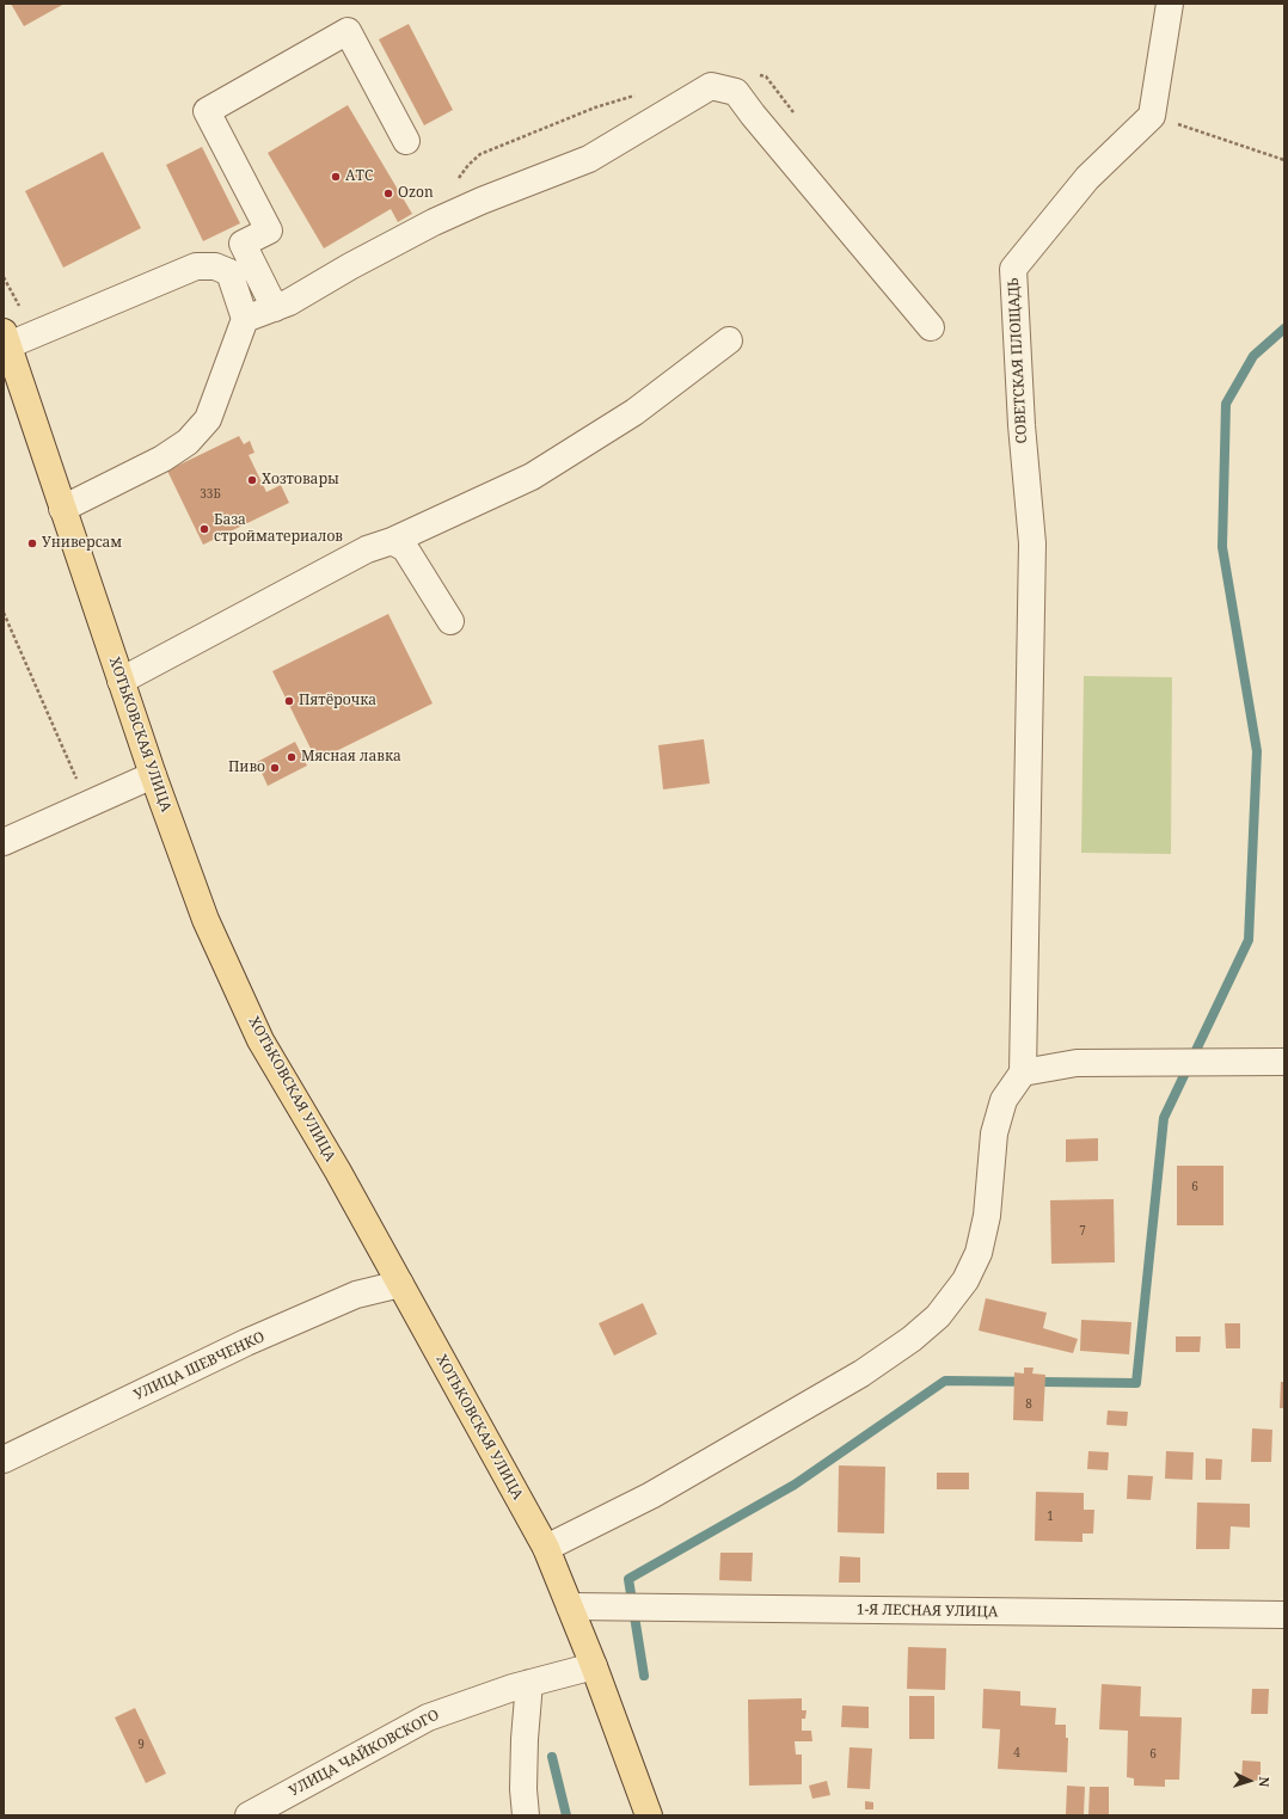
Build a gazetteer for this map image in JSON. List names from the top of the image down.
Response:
{
  "streets": {
    "main road": ["ХОТЬКОВСКАЯ УЛИЦА"],
    "street": [
      "СОВЕТСКАЯ ПЛОЩАДЬ",
      "УЛИЦА ШЕВЧЕНКО",
      "1-Я ЛЕСНАЯ УЛИЦА",
      "УЛИЦА ЧАЙКОВСКОГО"
    ]
  },
  "crossings": [
    ["ХОТЬКОВСКАЯ УЛИЦА", "УЛИЦА ШЕВЧЕНКО"],
    ["ХОТЬКОВСКАЯ УЛИЦА", "1-Я ЛЕСНАЯ УЛИЦА"],
    ["ХОТЬКОВСКАЯ УЛИЦА", "УЛИЦА ЧАЙКОВСКОГО"]
  ],
  "places": [
    "АТС",
    "Ozon",
    "Хозтовары",
    "База стройматериалов",
    "Универсам",
    "Пятёрочка",
    "Мясная лавка",
    "Пиво"
  ],
  "house_numbers": [
    "33Б",
    "6",
    "7",
    "8",
    "1",
    "9",
    "4",
    "6"
  ],
  "north": "right"
}
